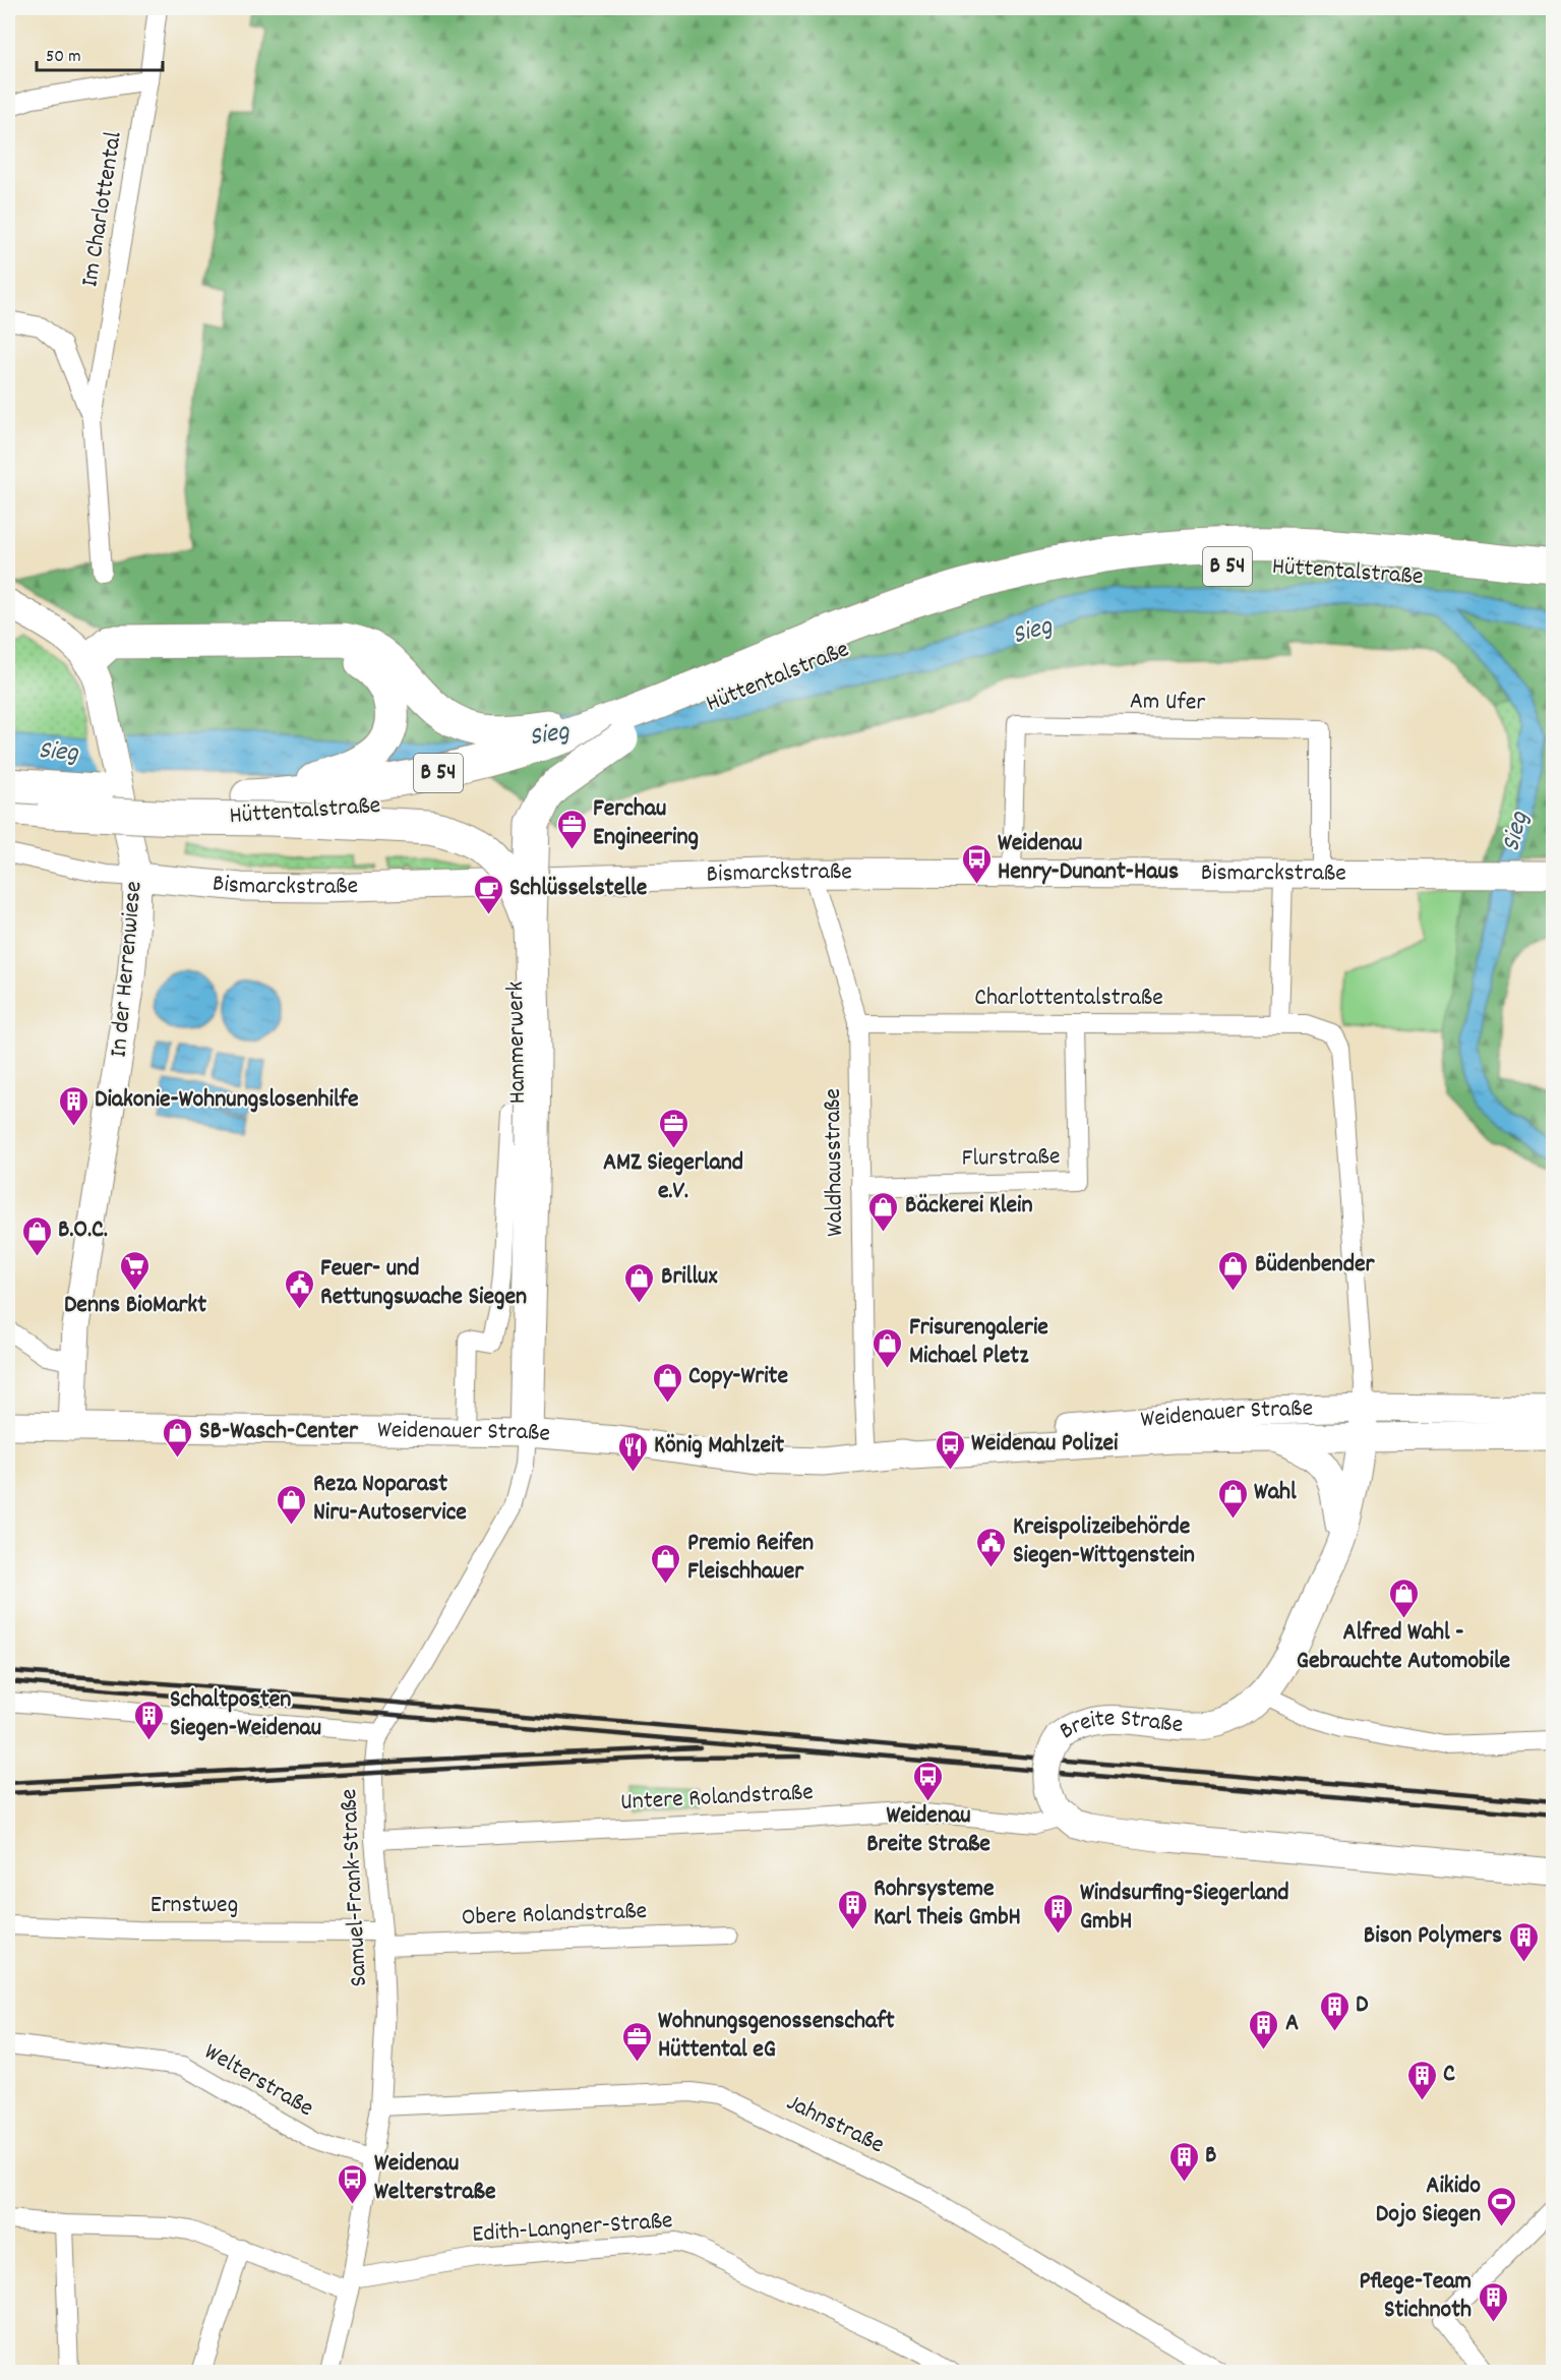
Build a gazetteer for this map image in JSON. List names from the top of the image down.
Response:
{
  "streets": {
    "highway": ["B 54", "Hüttentalstraße"],
    "street": [
      "Im Charlottental",
      "Am Ufer",
      "Bismarckstraße",
      "In der Herrenwiese",
      "Charlottentalstraße",
      "Hammerwerk",
      "Flurstraße",
      "Waldhausstraße",
      "Weidenauer Straße",
      "Breite Straße",
      "Untere Rolandstraße",
      "Samuel-Frank-Straße",
      "Ernstweg",
      "Obere Rolandstraße",
      "Welterstraße",
      "Jahnstraße",
      "Edith-Langner-Straße"
    ]
  },
  "crossings": [
    ["Am Ufer", "Bismarckstraße"],
    ["Bismarckstraße", "In der Herrenwiese"],
    ["Bismarckstraße", "Hammerwerk"],
    ["Bismarckstraße", "Waldhausstraße"],
    ["In der Herrenwiese", "Weidenauer Straße"],
    ["Charlottentalstraße", "Flurstraße"],
    ["Charlottentalstraße", "Waldhausstraße"],
    ["Charlottentalstraße", "Weidenauer Straße"],
    ["Charlottentalstraße", "Breite Straße"],
    ["Hammerwerk", "Weidenauer Straße"],
    ["Flurstraße", "Waldhausstraße"],
    ["Waldhausstraße", "Weidenauer Straße"],
    ["Weidenauer Straße", "Breite Straße"],
    ["Weidenauer Straße", "Samuel-Frank-Straße"],
    ["Breite Straße", "Untere Rolandstraße"],
    ["Untere Rolandstraße", "Samuel-Frank-Straße"],
    ["Samuel-Frank-Straße", "Ernstweg"],
    ["Samuel-Frank-Straße", "Obere Rolandstraße"],
    ["Samuel-Frank-Straße", "Welterstraße"],
    ["Samuel-Frank-Straße", "Jahnstraße"],
    ["Samuel-Frank-Straße", "Edith-Langner-Straße"],
    ["Ernstweg", "Obere Rolandstraße"]
  ],
  "water": ["Sieg"],
  "places": {
    "office": ["Ferchau Engineering", "AMZ Siegerland e.V.", "Wohnungsgenossenschaft Hüttental eG"],
    "bus stop": [
      "Weidenau Henry-Dunant-Haus",
      "Weidenau Polizei",
      "Weidenau Breite Straße",
      "Weidenau Welterstraße"
    ],
    "cafe": ["Schlüsselstelle"],
    "building": [
      "Diakonie-Wohnungslosenhilfe",
      "Schaltposten Siegen-Weidenau",
      "Rohrsysteme Karl Theis GmbH",
      "Windsurfing-Siegerland GmbH",
      "Bison Polymers",
      "D",
      "A",
      "C",
      "B",
      "Pflege-Team Stichnoth"
    ],
    "shop": [
      "Bäckerei Klein",
      "B.O.C.",
      "Büdenbender",
      "Brillux",
      "Frisurengalerie Michael Pletz",
      "Copy-Write",
      "SB-Wasch-Center",
      "Wahl",
      "Reza Noparast Niru-Autoservice",
      "Premio Reifen Fleischhauer",
      "Alfred Wahl - Gebrauchte Automobile"
    ],
    "supermarket": ["Denns BioMarkt"],
    "public building": ["Feuer- und Rettungswache Siegen", "Kreispolizeibehörde Siegen-Wittgenstein"],
    "restaurant": ["König Mahlzeit"],
    "sports": ["Aikido Dojo Siegen"]
  },
  "scale_bar": "50 m"
}
